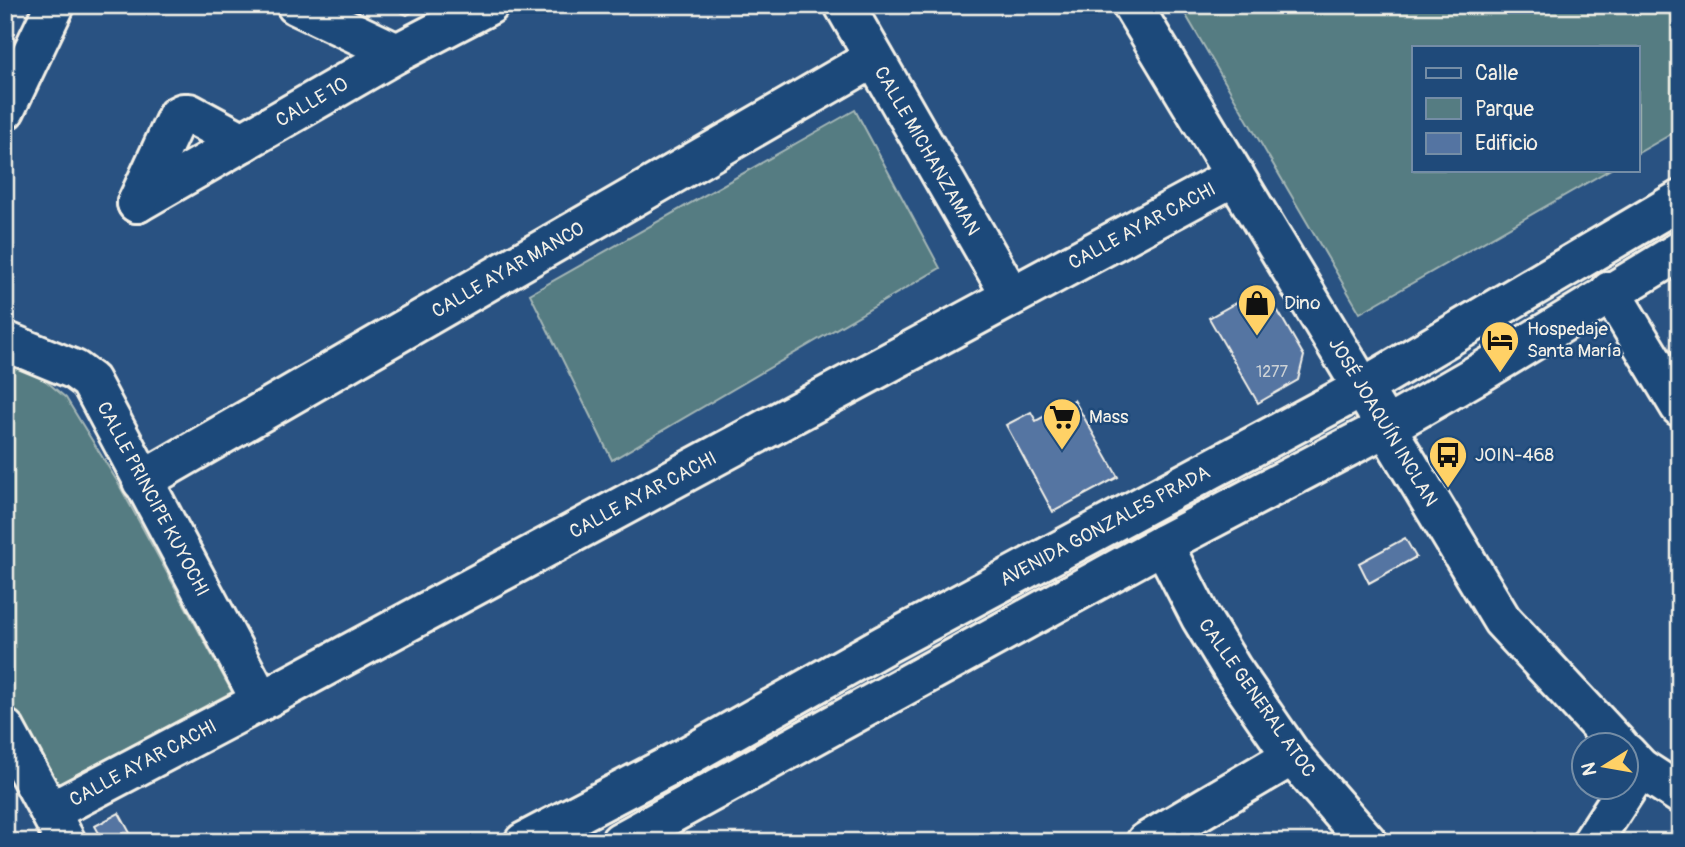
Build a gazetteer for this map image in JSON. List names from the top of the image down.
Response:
{
  "streets": {
    "street": [
      "CALLE 10",
      "CALLE MICHANZAMAN",
      "CALLE AYAR CACHI",
      "CALLE AYAR MANCO",
      "JOSÉ JOAQUÍN INCLAN",
      "CALLE PRINCIPE KUYOCHI",
      "AVENIDA GONZALES PRADA",
      "CALLE GENERAL ATOC"
    ]
  },
  "crossings": [
    ["CALLE MICHANZAMAN", "CALLE AYAR CACHI"],
    ["CALLE MICHANZAMAN", "CALLE AYAR MANCO"],
    ["CALLE AYAR CACHI", "JOSÉ JOAQUÍN INCLAN"],
    ["CALLE AYAR CACHI", "CALLE PRINCIPE KUYOCHI"],
    ["CALLE AYAR MANCO", "CALLE PRINCIPE KUYOCHI"],
    ["JOSÉ JOAQUÍN INCLAN", "AVENIDA GONZALES PRADA"]
  ],
  "places": {
    "shop": ["Dino"],
    "hotel": ["Hospedaje Santa María"],
    "supermarket": ["Mass"],
    "bus stop": ["JOIN-468"]
  },
  "house_numbers": ["1277"],
  "legend": ["Calle", "Parque", "Edificio"],
  "north": "left"
}
